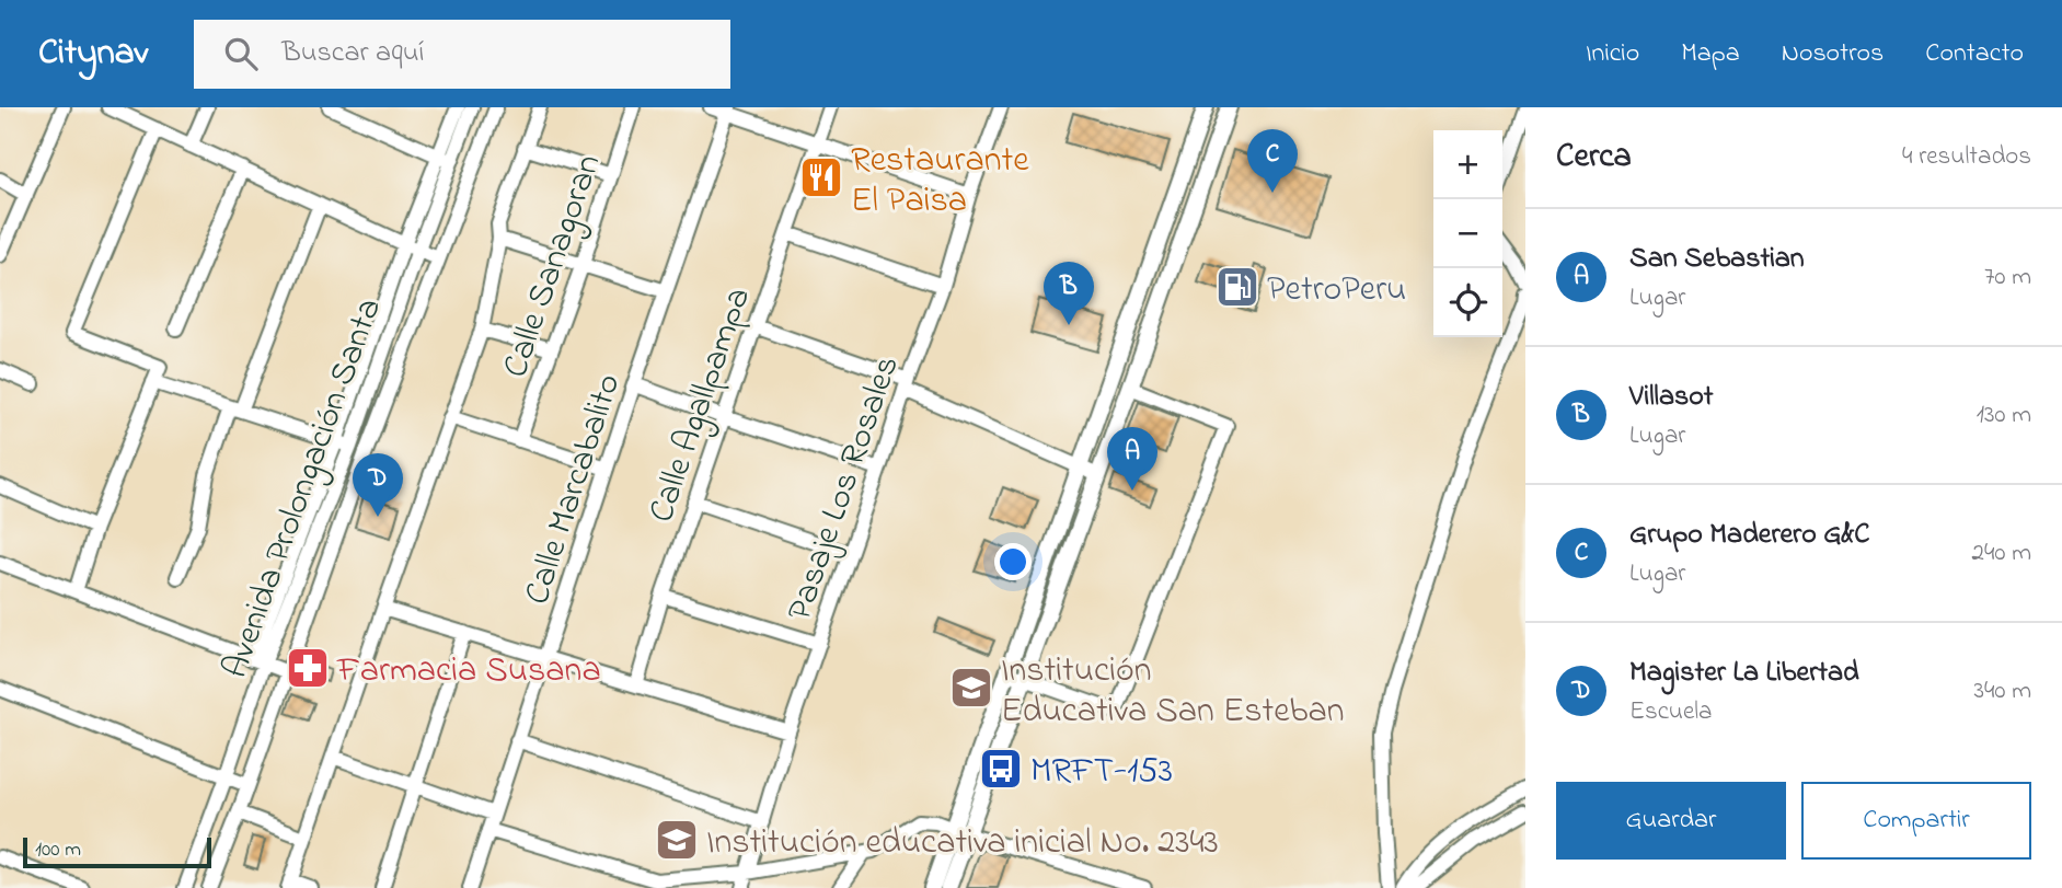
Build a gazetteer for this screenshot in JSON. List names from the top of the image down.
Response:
{
  "streets": {
    "street": [
      "Calle Sanagoran",
      "Calle Agallpampa",
      "Avenida Prolongación Santa",
      "Pasaje Los Rosales",
      "Calle Marcabalito"
    ]
  },
  "places": {
    "restaurant": ["Restaurante El Paisa"],
    "fuel station": ["PetroPeru"],
    "pharmacy": ["Farmacia Susana"],
    "school or university": ["Institución Educativa San Esteban", "Institución educativa inicial No. 2343"],
    "bus stop": ["MRFT-153"]
  },
  "scale_bar": "100 m",
  "page": {
    "header": "Citynav",
    "search": "Buscar aquí",
    "nav": [
      "Inicio",
      "Mapa",
      "Nosotros",
      "Contacto"
    ],
    "heading": ["Cerca", "4 resultados"],
    "pins": [
      "C",
      "B",
      "A",
      "D"
    ],
    "map_buttons": ["+", "−"],
    "list": [
      {
        "mark": "A",
        "name": "San Sebastian",
        "note": "Lugar",
        "value": "70 m"
      },
      {
        "mark": "B",
        "name": "Villasot",
        "note": "Lugar",
        "value": "130 m"
      },
      {
        "mark": "C",
        "name": "Grupo Maderero G&C",
        "note": "Lugar",
        "value": "240 m"
      },
      {
        "mark": "D",
        "name": "Magister La Libertad",
        "note": "Escuela",
        "value": "340 m"
      }
    ],
    "buttons": ["Guardar", "Compartir"],
    "scale": "100 m"
  }
}
